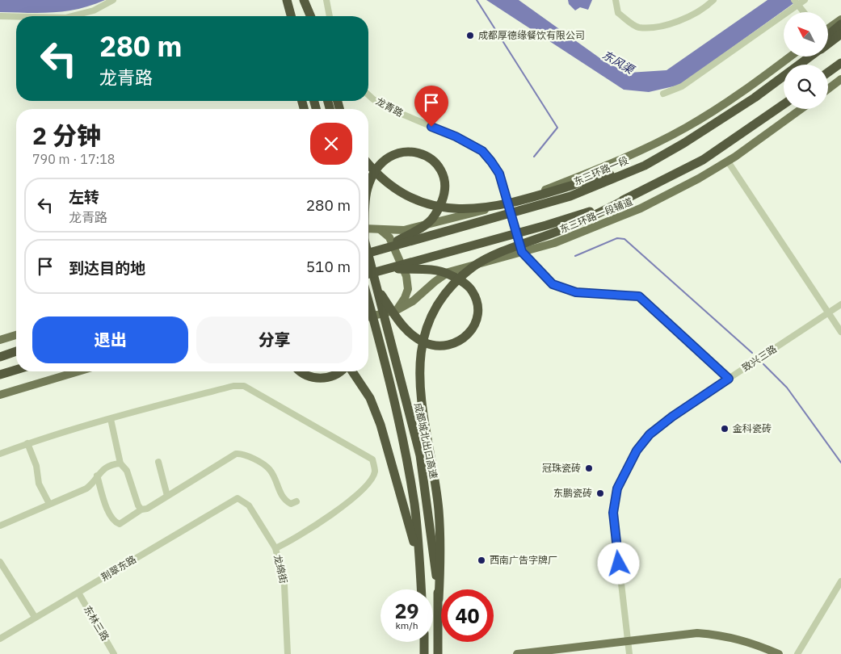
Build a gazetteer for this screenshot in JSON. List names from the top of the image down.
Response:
{
  "streets": {
    "highway": ["东三环路一段", "成都城北出口高速"],
    "main road": ["东三环路一段辅道"],
    "street": [
      "龙青路",
      "致兴三路",
      "荆翠东路",
      "龙绵街",
      "东林三路"
    ]
  },
  "crossings": [
    ["龙青路", "东三环路一段辅道"],
    ["龙青路", "致兴三路"],
    ["东三环路一段", "成都城北出口高速"],
    ["荆翠东路", "龙绵街"],
    ["荆翠东路", "东林三路"]
  ],
  "water": ["东风渠"],
  "places": [
    "成都厚德缘餐饮有限公司",
    "金科瓷砖",
    "冠珠瓷砖",
    "东鹏瓷砖",
    "西南广告字牌厂"
  ],
  "north": "top left",
  "page": {
    "turn": ["280 m", "龙青路"],
    "heading": ["2 分钟", "790 m · 17:18"],
    "list": [
      {
        "name": "左转",
        "note": "龙青路",
        "value": "280 m"
      },
      {
        "name": "到达目的地",
        "value": "510 m"
      }
    ],
    "buttons": ["退出", "分享"],
    "speed": "29 km/h",
    "limit": "40"
  }
}
